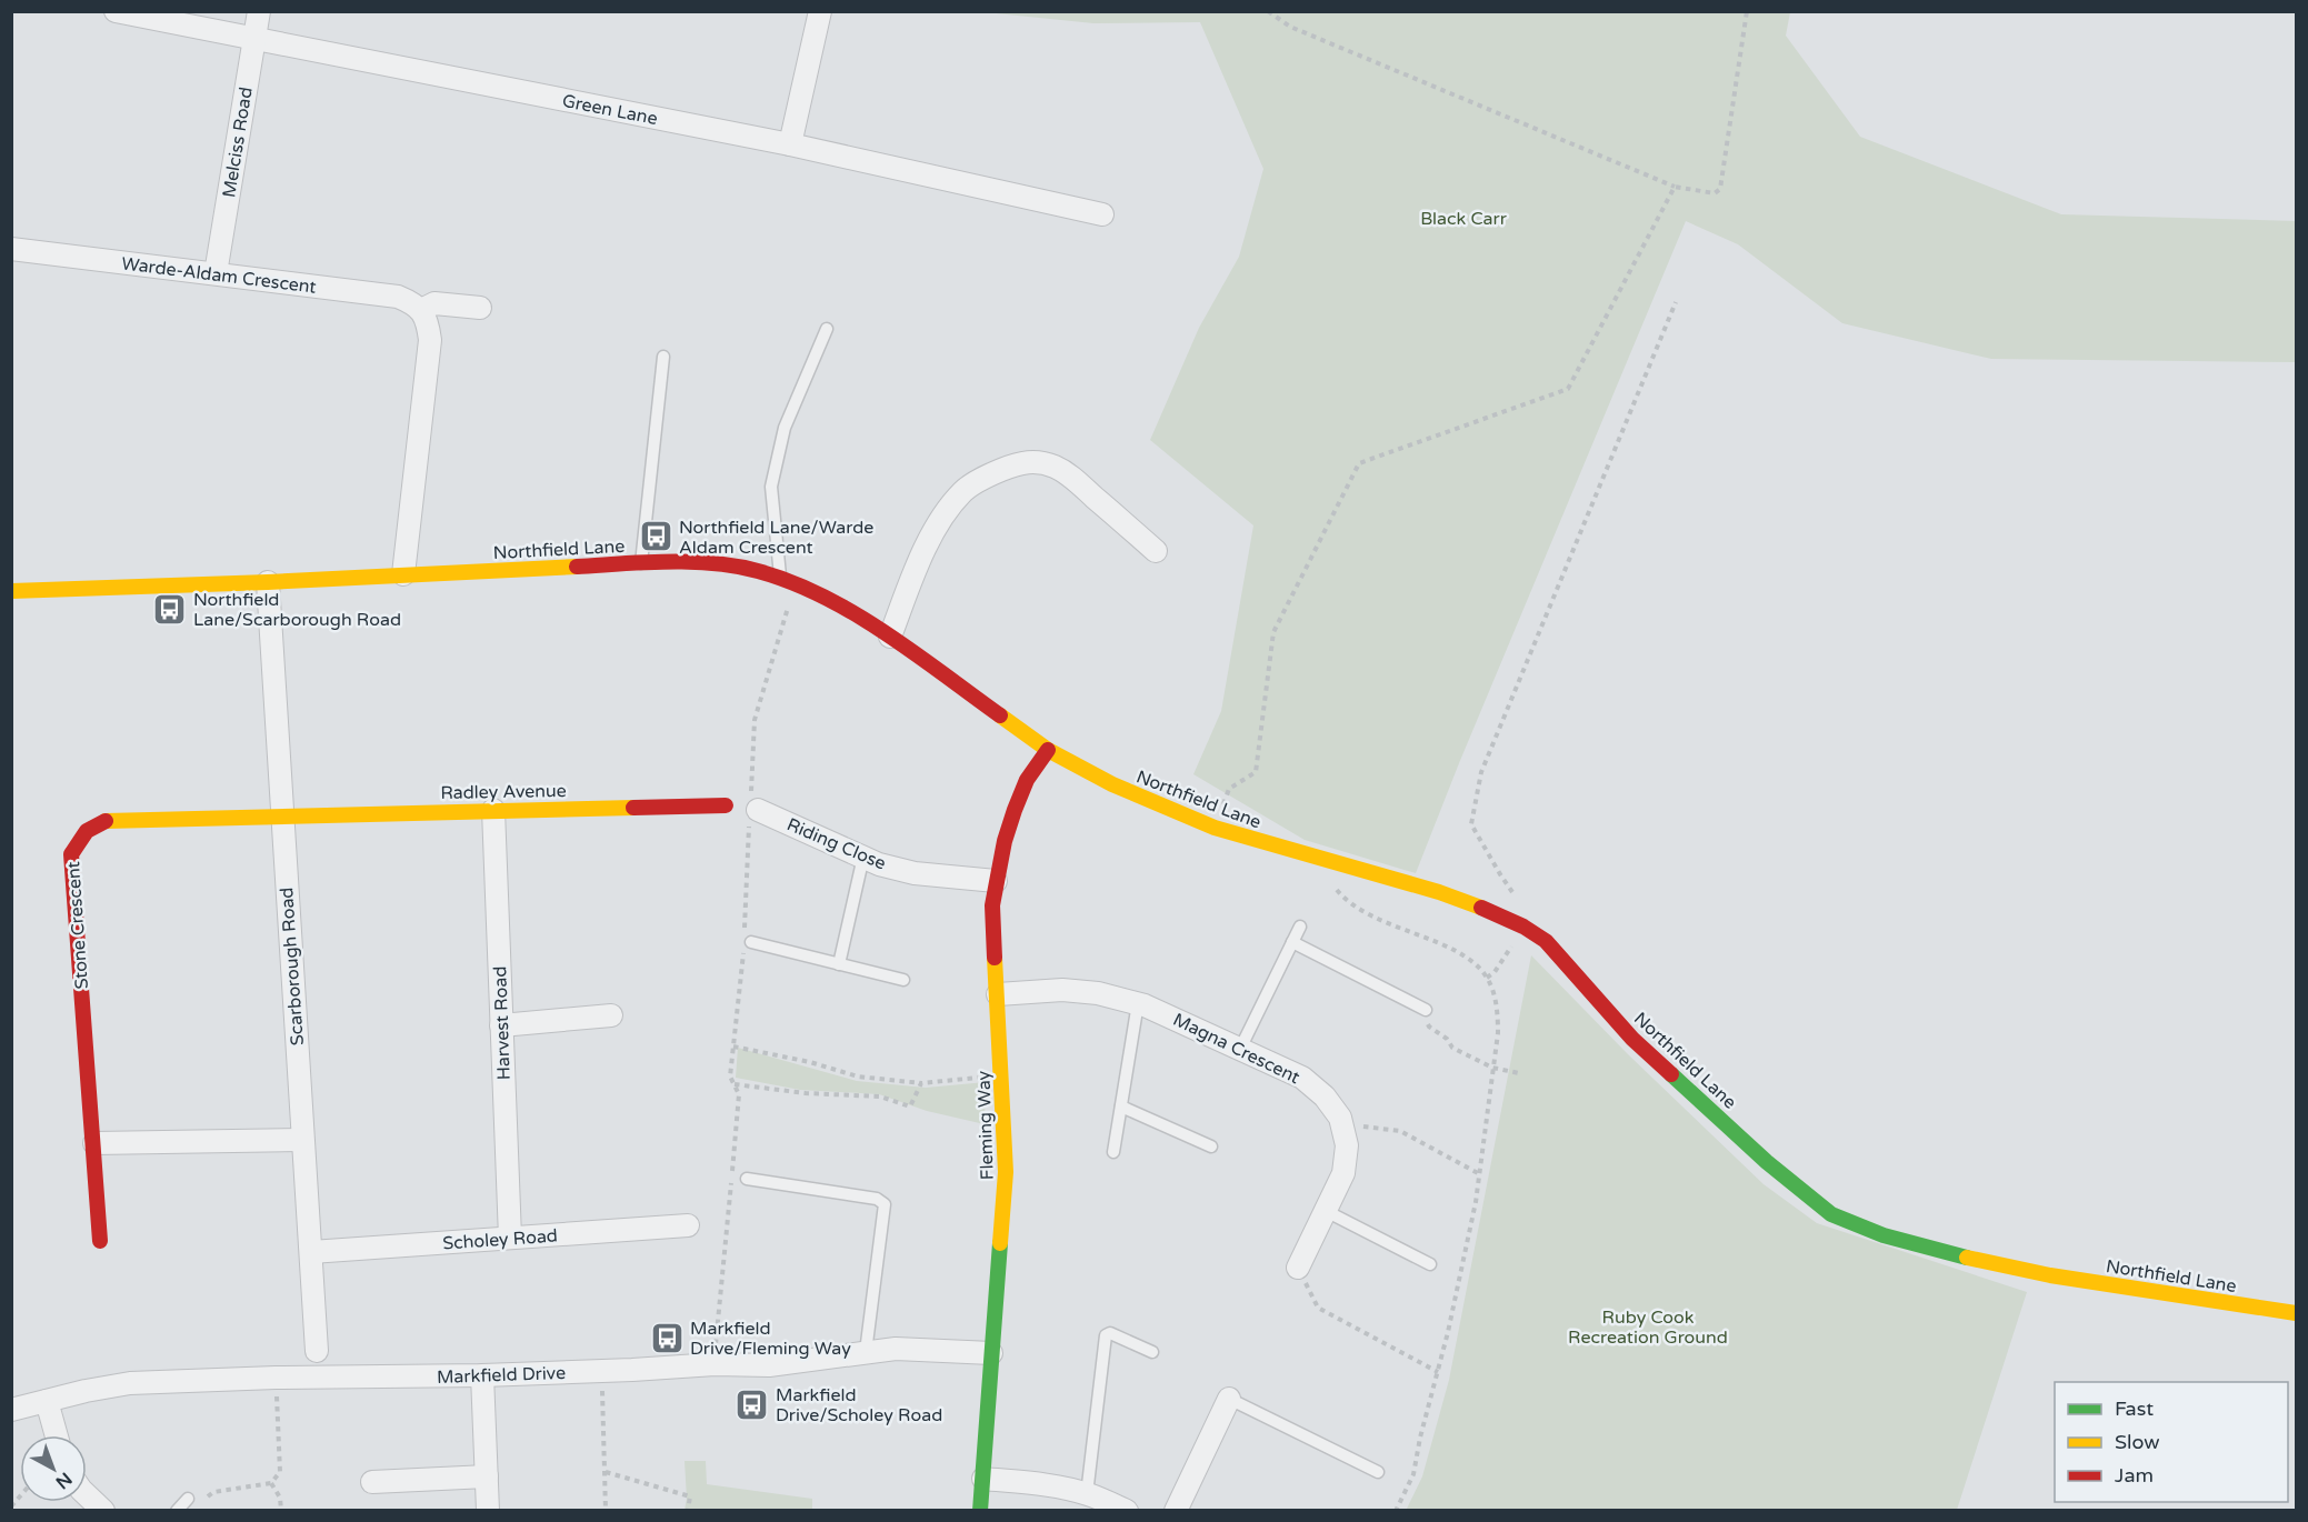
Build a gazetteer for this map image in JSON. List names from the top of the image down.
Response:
{
  "streets": {
    "street": [
      "Green Lane",
      "Melciss Road",
      "Warde-Aldam Crescent",
      "Northfield Lane",
      "Radley Avenue",
      "Riding Close",
      "Stone Crescent",
      "Scarborough Road",
      "Harvest Road",
      "Magna Crescent",
      "Fleming Way",
      "Scholey Road",
      "Markfield Drive"
    ]
  },
  "crossings": [
    ["Green Lane", "Melciss Road"],
    ["Melciss Road", "Warde-Aldam Crescent"],
    ["Northfield Lane", "Scarborough Road"],
    ["Northfield Lane", "Fleming Way"],
    ["Radley Avenue", "Stone Crescent"],
    ["Radley Avenue", "Scarborough Road"],
    ["Radley Avenue", "Harvest Road"],
    ["Riding Close", "Fleming Way"],
    ["Stone Crescent", "Scarborough Road"],
    ["Scarborough Road", "Scholey Road"],
    ["Harvest Road", "Scholey Road"],
    ["Magna Crescent", "Fleming Way"],
    ["Fleming Way", "Markfield Drive"]
  ],
  "parks": ["Black Carr", "Ruby Cook Recreation Ground"],
  "places": {
    "bus stop": [
      "Northfield Lane/Warde Aldam Crescent",
      "Northfield Lane/Scarborough Road",
      "Markfield Drive/Fleming Way",
      "Markfield Drive/Scholey Road"
    ]
  },
  "legend": ["Fast", "Slow", "Jam"],
  "north": "bottom right"
}
